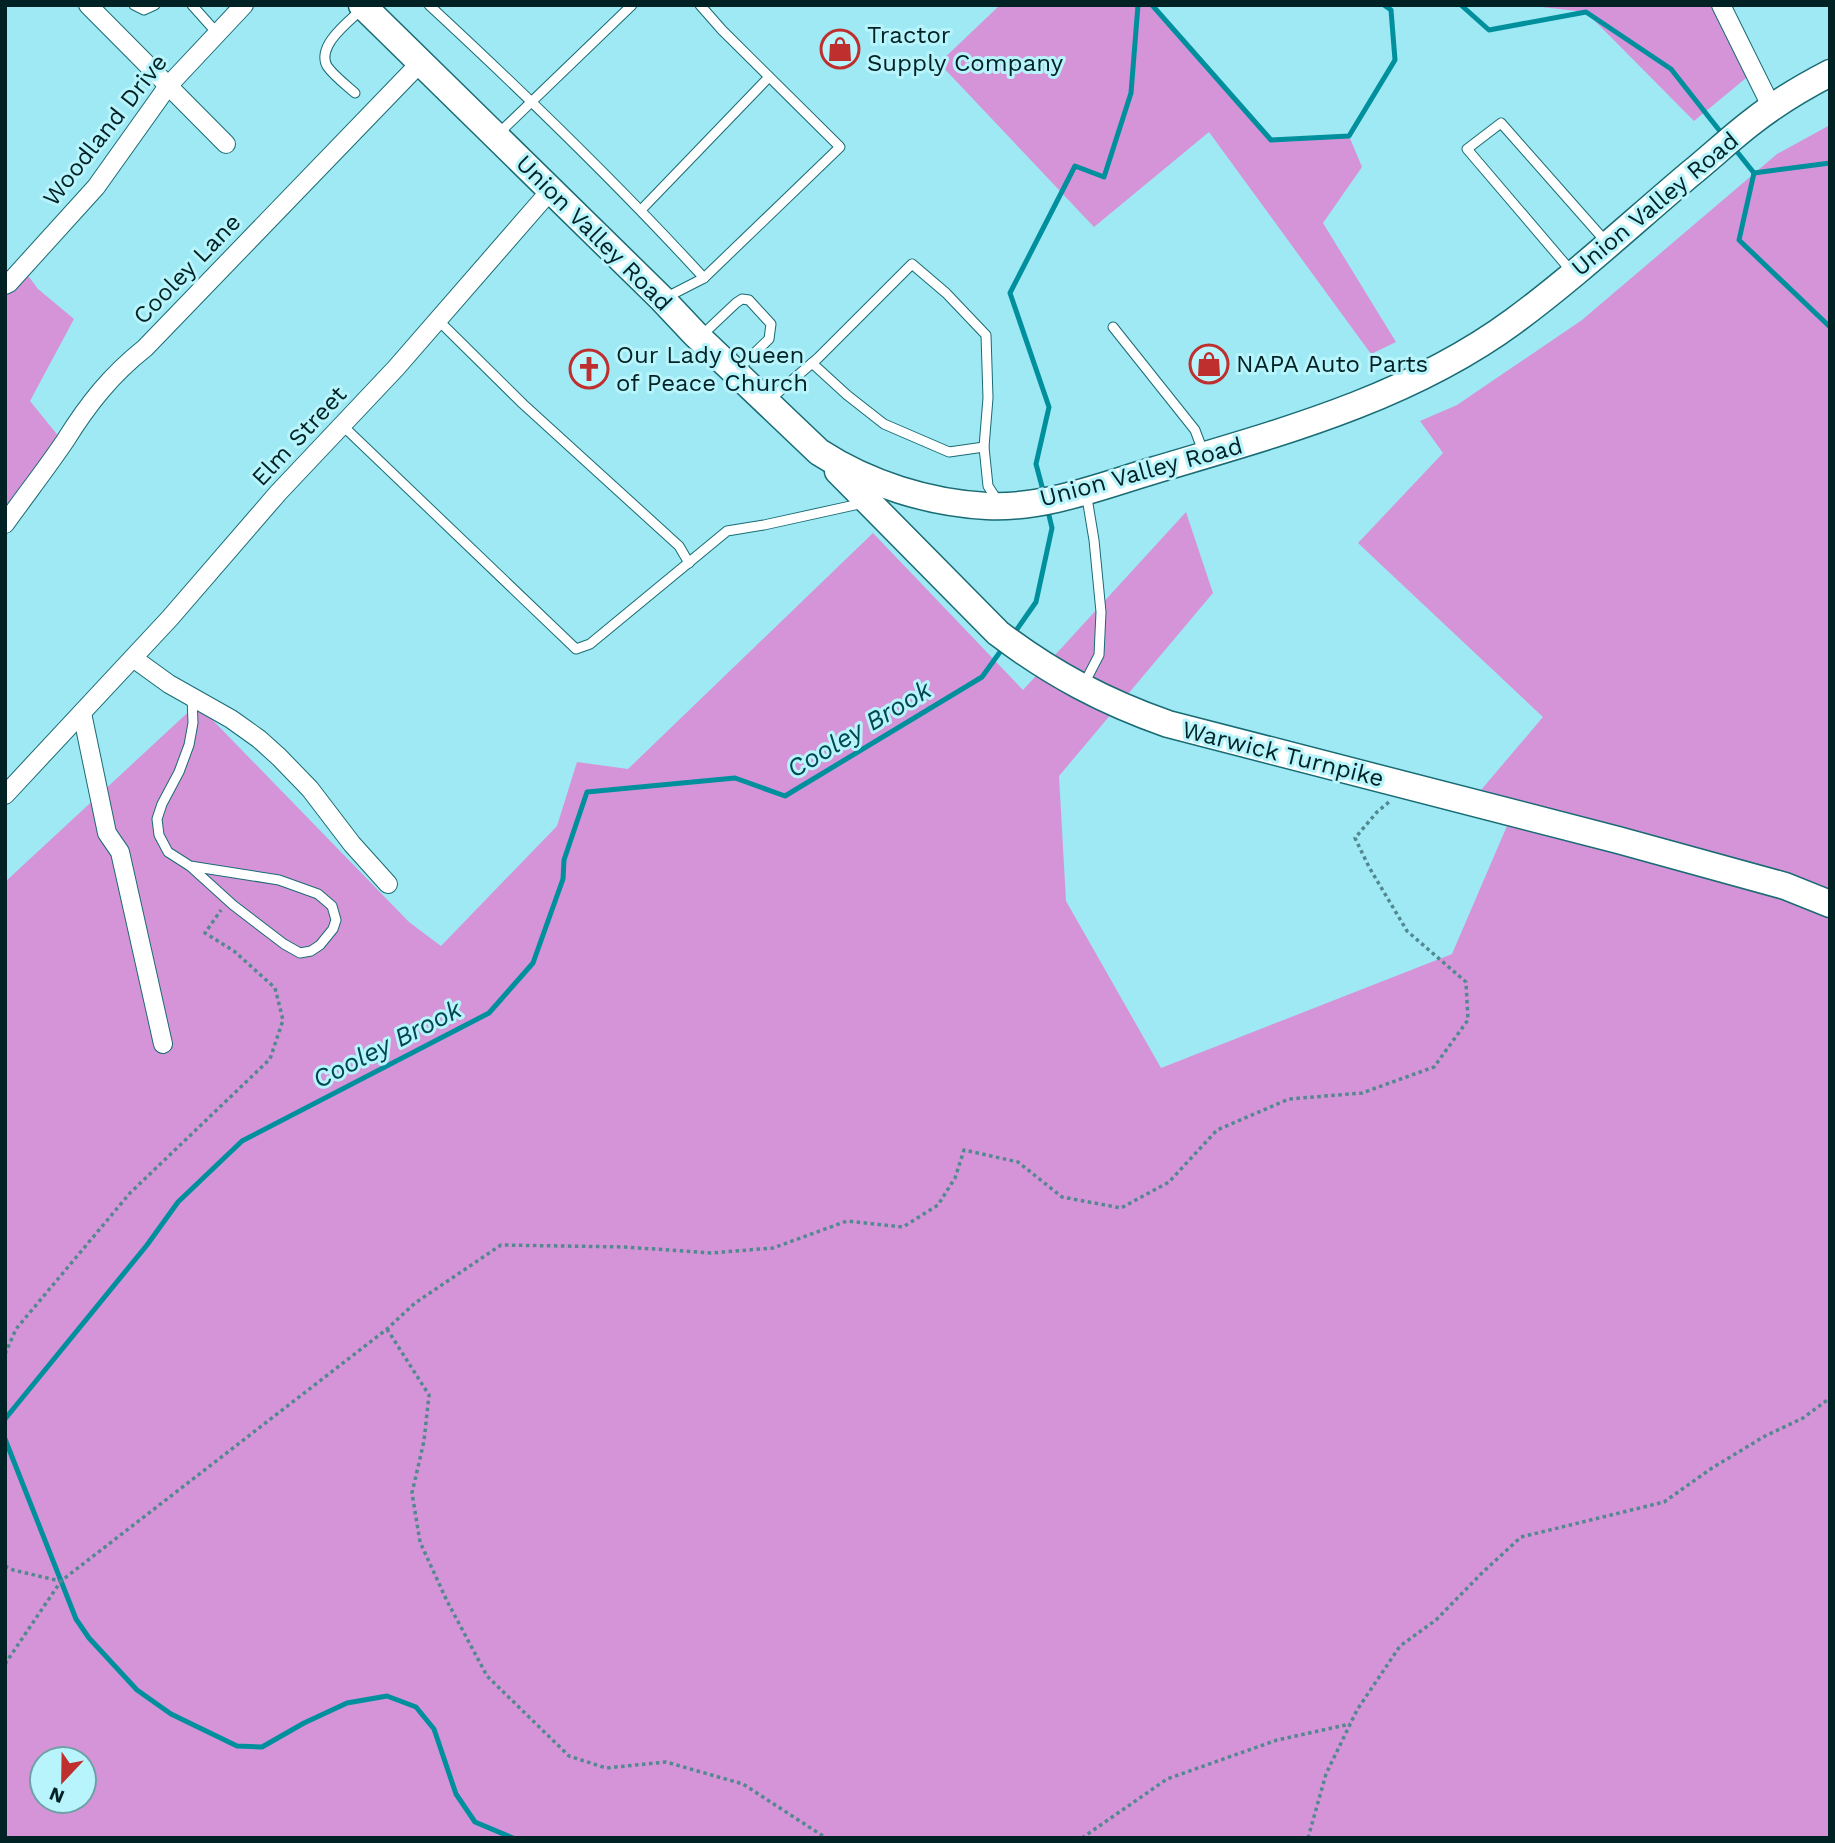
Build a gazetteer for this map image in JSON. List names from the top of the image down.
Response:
{
  "streets": {
    "main road": ["Union Valley Road", "Warwick Turnpike"],
    "street": ["Woodland Drive", "Cooley Lane", "Elm Street"]
  },
  "crossings": [
    ["Union Valley Road", "Cooley Lane"],
    ["Union Valley Road", "Elm Street"],
    ["Union Valley Road", "Warwick Turnpike"]
  ],
  "water": ["Cooley Brook"],
  "places": {
    "shop": ["Tractor Supply Company", "NAPA Auto Parts"],
    "church": ["Our Lady Queen of Peace Church"]
  },
  "north": "bottom"
}
